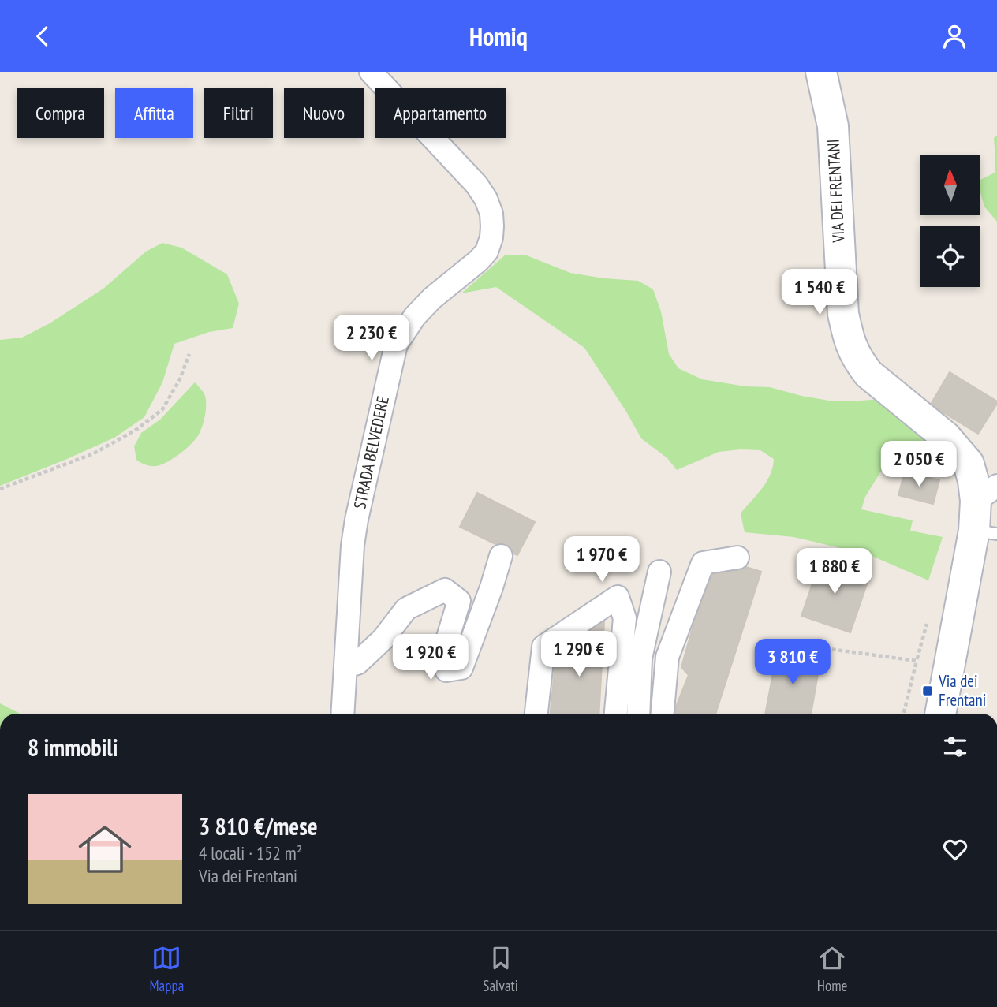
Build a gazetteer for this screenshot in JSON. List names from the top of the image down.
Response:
{
  "streets": {
    "main road": ["VIA DEI FRENTANI"],
    "street": ["STRADA BELVEDERE"]
  },
  "places": {
    "transit": ["Via dei Frentani"]
  },
  "north": "top",
  "page": {
    "header": "Homiq",
    "chip": [
      "Compra",
      "Affitta",
      "Filtri",
      "Nuovo",
      "Appartamento"
    ],
    "price": [
      "1 540 €",
      "2 230 €",
      "2 050 €",
      "1 970 €",
      "1 880 €",
      "1 290 €",
      "1 920 €",
      "3 810 €"
    ],
    "heading": "8 immobili",
    "list": [
      {
        "name": "3 810 €/mese",
        "note": "4 locali · 152 m² · Via dei Frentani"
      }
    ],
    "tabs": ["Mappa", "Salvati", "Home"]
  }
}
